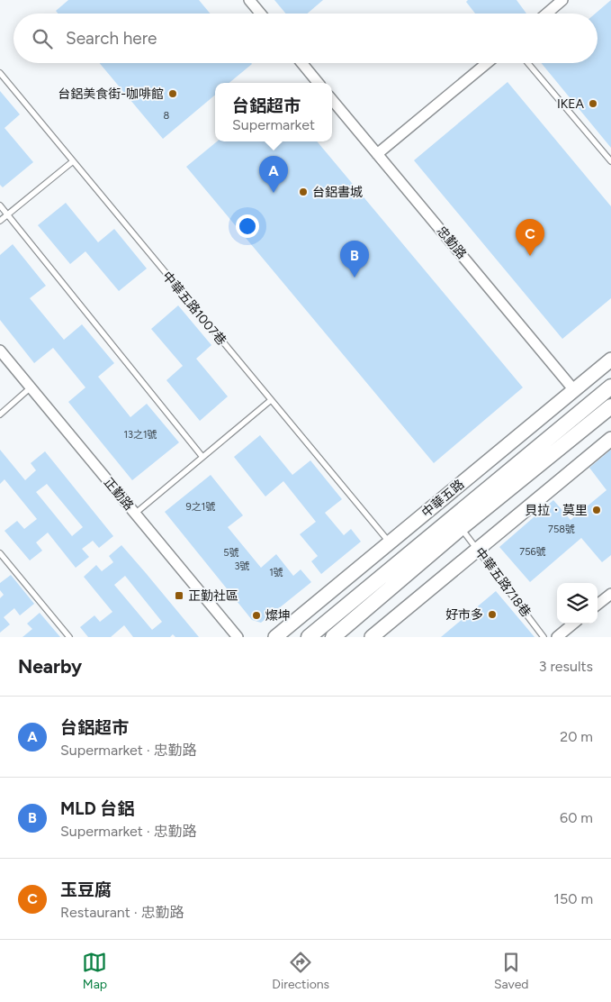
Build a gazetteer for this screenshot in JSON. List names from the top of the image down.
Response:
{
  "streets": {
    "main road": ["中華五路"],
    "street": ["忠勤路", "正勤路"],
    "lane": ["中華五路1007巷", "中華五路718巷"]
  },
  "crossings": [
    ["忠勤路", "中華五路"],
    ["中華五路1007巷", "中華五路"]
  ],
  "places": {
    "other": [
      "台鋁美食街-咖啡館",
      "IKEA",
      "台鋁書城",
      "貝拉．莫里",
      "好市多",
      "燦坤"
    ],
    "transit": ["正勤社區"]
  },
  "house_numbers": [
    "8",
    "13之1號",
    "9之1號",
    "758號",
    "756號",
    "5號",
    "3號",
    "1號"
  ],
  "page": {
    "search": "Search here",
    "popup": ["台鋁超市", "Supermarket"],
    "pins": ["A", "C", "B"],
    "heading": ["Nearby", "3 results"],
    "list": [
      {
        "mark": "A",
        "name": "台鋁超市",
        "note": "Supermarket · 忠勤路",
        "value": "20 m"
      },
      {
        "mark": "B",
        "name": "MLD 台鋁",
        "note": "Supermarket · 忠勤路",
        "value": "60 m"
      },
      {
        "mark": "C",
        "name": "玉豆腐",
        "note": "Restaurant · 忠勤路",
        "value": "150 m"
      }
    ],
    "nav": ["Map", "Directions", "Saved"]
  }
}
